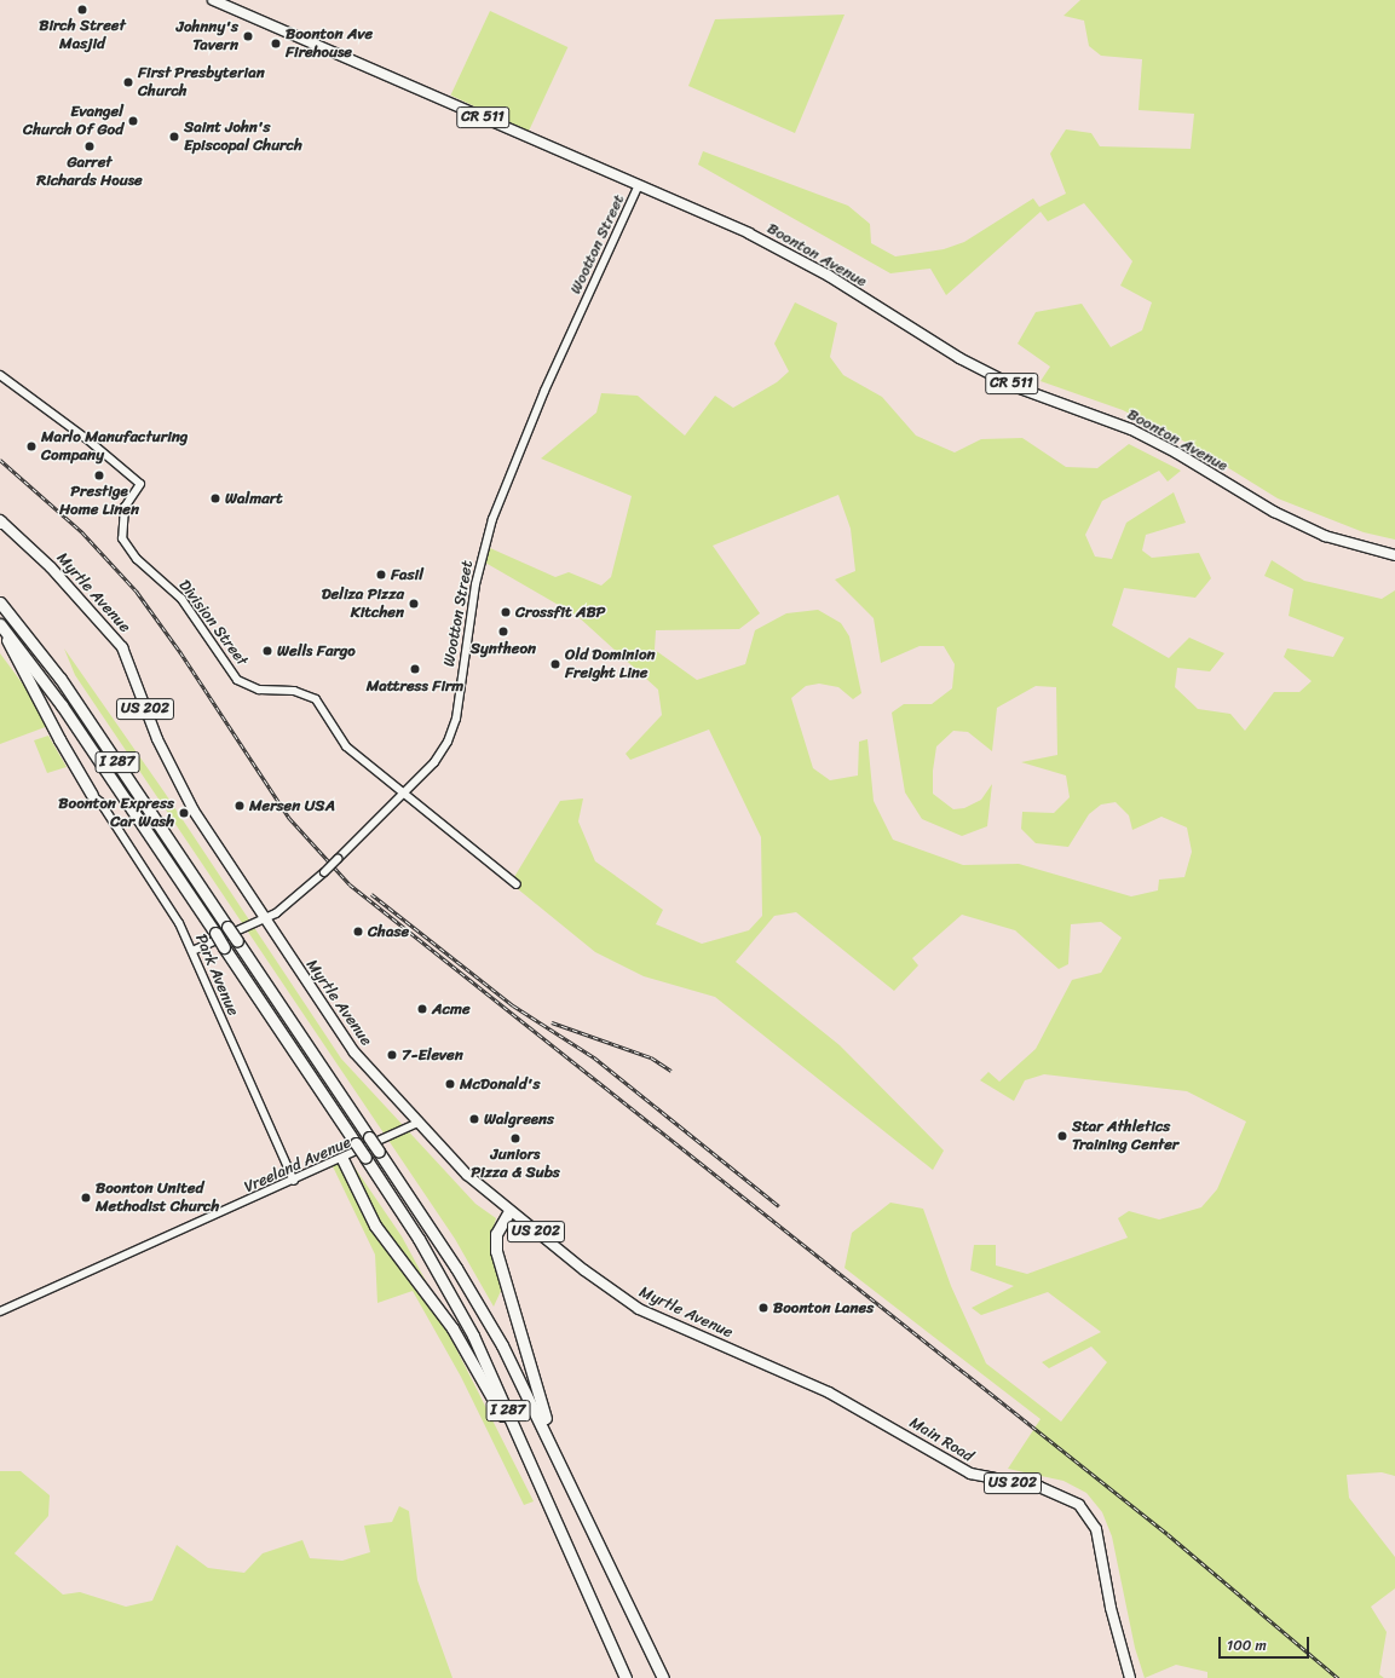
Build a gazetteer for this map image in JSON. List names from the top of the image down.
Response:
{
  "streets": {
    "highway": ["I 287"],
    "main road": [
      "CR 511",
      "Boonton Avenue",
      "Myrtle Avenue",
      "US 202",
      "Main Road"
    ],
    "street": [
      "Wootton Street",
      "Division Street",
      "Park Avenue",
      "Vreeland Avenue"
    ]
  },
  "crossings": [
    ["Wootton Street", "Boonton Avenue"],
    ["Wootton Street", "Myrtle Avenue"],
    ["Wootton Street", "Division Street"],
    ["Wootton Street", "Park Avenue"],
    ["Myrtle Avenue", "Vreeland Avenue"],
    ["Myrtle Avenue", "Main Road"],
    ["Park Avenue", "Vreeland Avenue"]
  ],
  "places": [
    "Birch Street Masjid",
    "Johnny's Tavern",
    "Boonton Ave Firehouse",
    "First Presbyterian Church",
    "Evangel Church Of God",
    "Saint John's Episcopal Church",
    "Garret Richards House",
    "Marlo Manufacturing Company",
    "Prestige Home Linen",
    "Walmart",
    "Fasil",
    "Deliza Pizza Kitchen",
    "Crossfit ABP",
    "Syntheon",
    "Wells Fargo",
    "Old Dominion Freight Line",
    "Mattress Firm",
    "Mersen USA",
    "Boonton Express Car Wash",
    "Chase",
    "Acme",
    "7-Eleven",
    "McDonald's",
    "Walgreens",
    "Star Athletics Training Center",
    "Juniors Pizza & Subs",
    "Boonton United Methodist Church",
    "Boonton Lanes"
  ],
  "scale_bar": "100 m"
}
